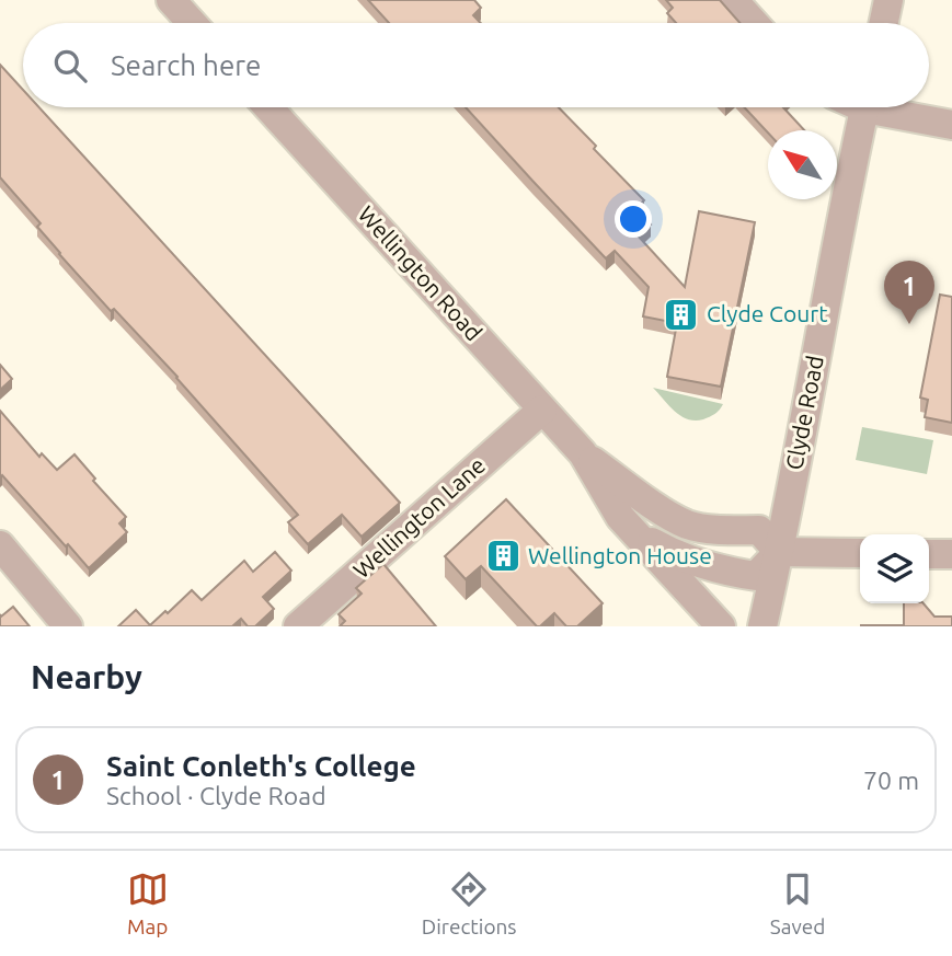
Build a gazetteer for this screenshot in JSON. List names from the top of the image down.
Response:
{
  "streets": {
    "street": ["Wellington Road", "Clyde Road", "Wellington Lane"]
  },
  "crossings": [
    ["Wellington Road", "Clyde Road"],
    ["Wellington Road", "Wellington Lane"]
  ],
  "places": {
    "building": ["Clyde Court", "Wellington House"]
  },
  "north": "top left",
  "page": {
    "search": "Search here",
    "pins": "1",
    "heading": "Nearby",
    "list": [
      {
        "mark": "1",
        "name": "Saint Conleth's College",
        "note": "School · Clyde Road",
        "value": "70 m"
      }
    ],
    "nav": ["Map", "Directions", "Saved"]
  }
}
